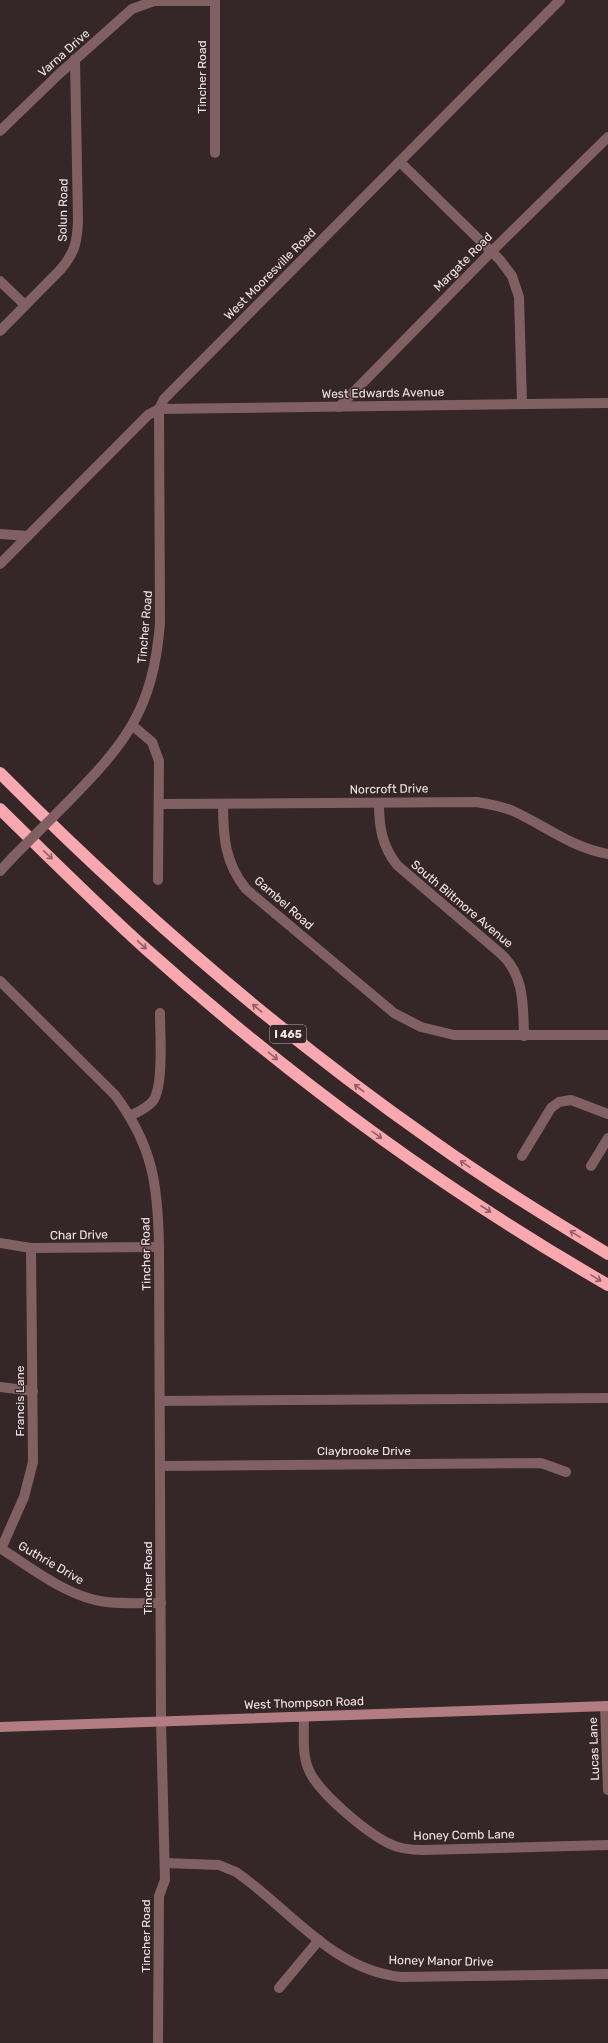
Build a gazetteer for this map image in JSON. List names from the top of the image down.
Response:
{
  "streets": {
    "highway": ["I 465"],
    "main road": ["West Thompson Road"],
    "street": [
      "Varna Drive",
      "Tincher Road",
      "Solun Road",
      "Margate Road",
      "West Mooresville Road",
      "West Edwards Avenue",
      "Norcroft Drive",
      "Gambel Road",
      "South Biltmore Avenue",
      "Char Drive",
      "Francis Lane",
      "Claybrooke Drive",
      "Guthrie Drive",
      "Lucas Lane",
      "Honey Comb Lane",
      "Honey Manor Drive"
    ]
  },
  "crossings": [
    ["Varna Drive", "Tincher Road"],
    ["Varna Drive", "Solun Road"],
    ["Tincher Road", "West Mooresville Road"],
    ["Tincher Road", "West Edwards Avenue"],
    ["Tincher Road", "Char Drive"],
    ["Tincher Road", "Claybrooke Drive"],
    ["Tincher Road", "Guthrie Drive"],
    ["Tincher Road", "West Thompson Road"],
    ["Tincher Road", "Honey Manor Drive"],
    ["Margate Road", "West Edwards Avenue"],
    ["West Mooresville Road", "West Edwards Avenue"],
    ["Norcroft Drive", "Gambel Road"],
    ["Norcroft Drive", "South Biltmore Avenue"],
    ["Gambel Road", "South Biltmore Avenue"],
    ["Char Drive", "Francis Lane"],
    ["Francis Lane", "Guthrie Drive"],
    ["West Thompson Road", "Lucas Lane"],
    ["West Thompson Road", "Honey Comb Lane"]
  ]
}
